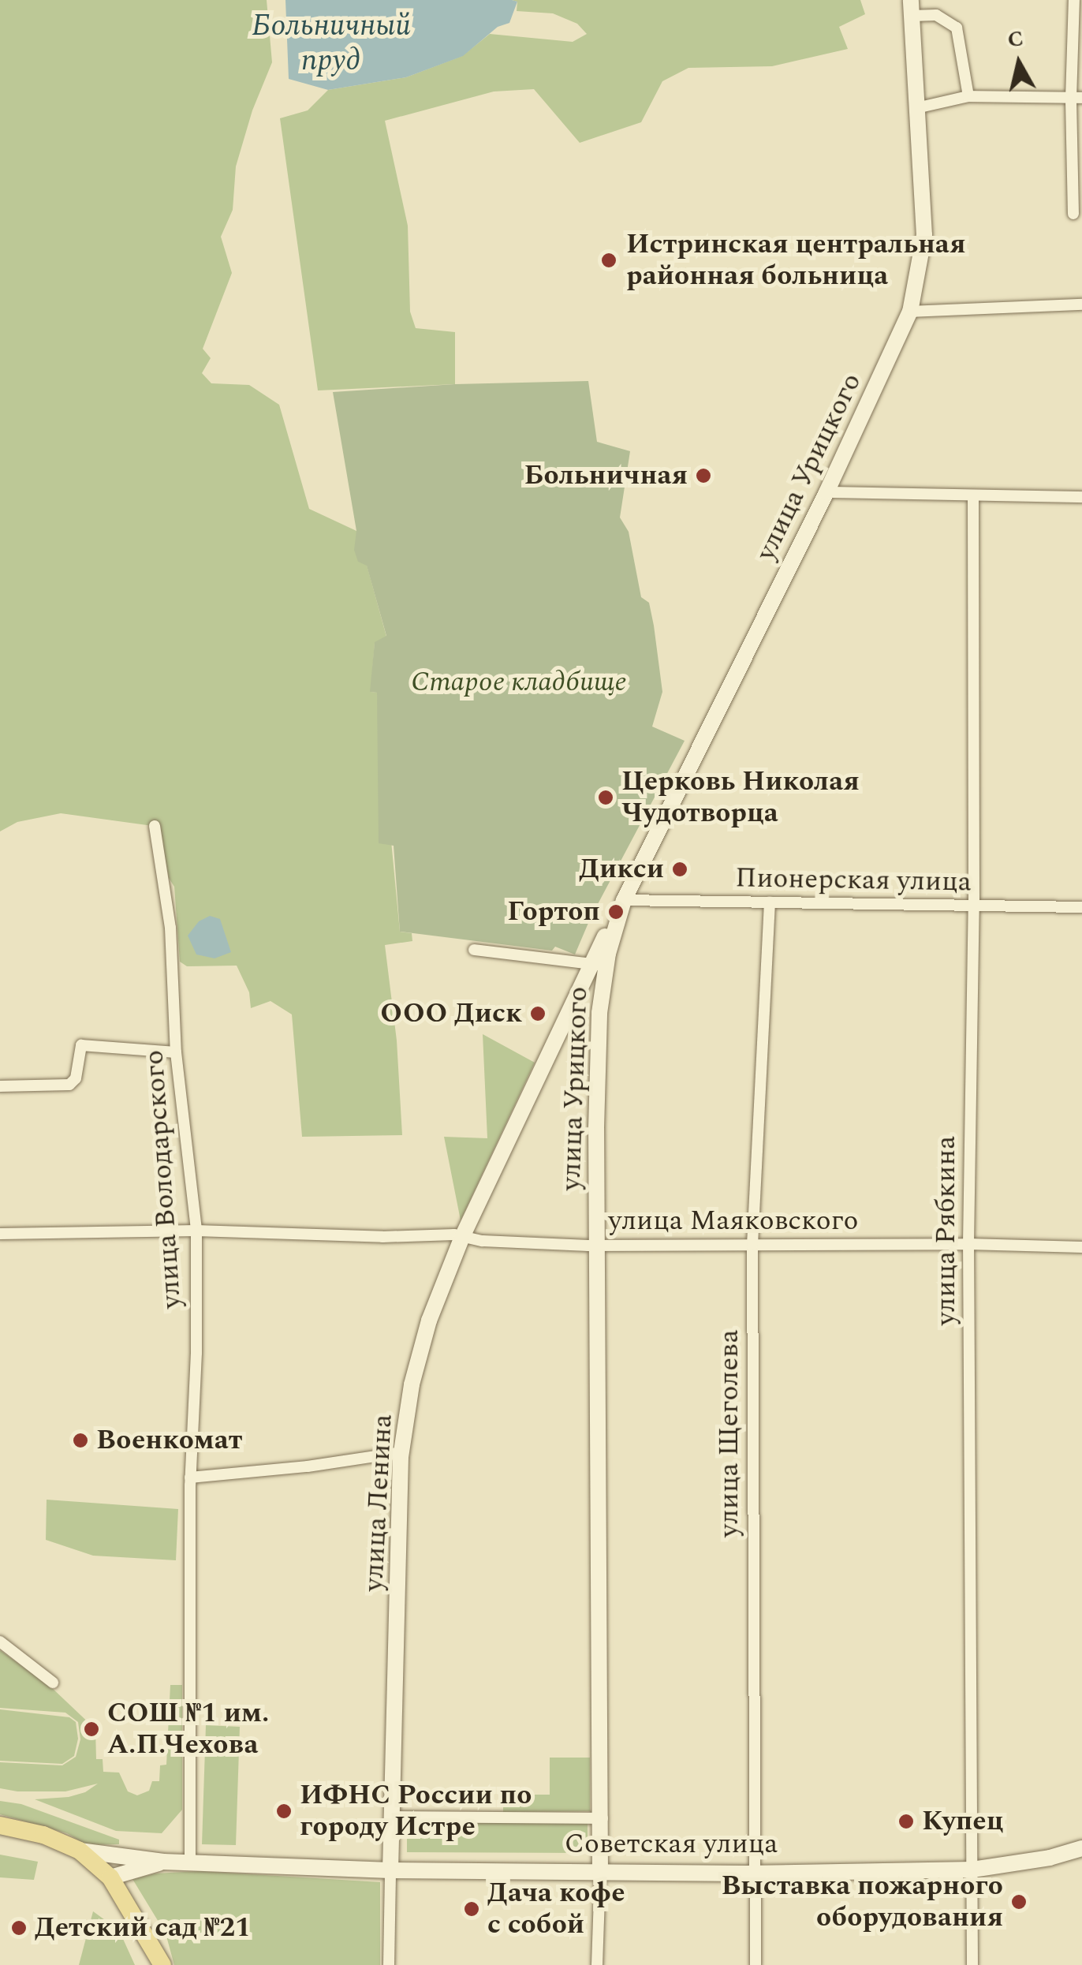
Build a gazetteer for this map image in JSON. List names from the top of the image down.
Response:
{
  "streets": {
    "main road": ["Советская улица"],
    "street": [
      "улица Урицкого",
      "Пионерская улица",
      "улица Володарского",
      "улица Маяковского",
      "улица Рябкина",
      "улица Щеголева",
      "улица Ленина"
    ]
  },
  "crossings": [
    ["улица Урицкого", "Пионерская улица"],
    ["улица Урицкого", "улица Маяковского"],
    ["улица Урицкого", "улица Ленина"],
    ["улица Урицкого", "Советская улица"],
    ["Пионерская улица", "улица Рябкина"],
    ["Пионерская улица", "улица Щеголева"],
    ["Пионерская улица", "улица Ленина"],
    ["улица Володарского", "улица Маяковского"],
    ["улица Володарского", "Советская улица"],
    ["улица Маяковского", "улица Рябкина"],
    ["улица Маяковского", "улица Щеголева"],
    ["улица Маяковского", "улица Ленина"],
    ["улица Рябкина", "Советская улица"],
    ["улица Щеголева", "Советская улица"],
    ["улица Ленина", "Советская улица"]
  ],
  "water": ["Больничный пруд"],
  "parks": ["Старое кладбище"],
  "places": [
    "Истринская центральная районная больница",
    "Больничная",
    "Церковь Николая Чудотворца",
    "Дикси",
    "Гортоп",
    "ООО Диск",
    "Военкомат",
    "СОШ №1 им. А.П.Чехова",
    "ИФНС России по городу Истре",
    "Купец",
    "Выставка пожарного оборудования",
    "Дача кофе с собой",
    "Детский сад №21"
  ],
  "north": "top"
}
